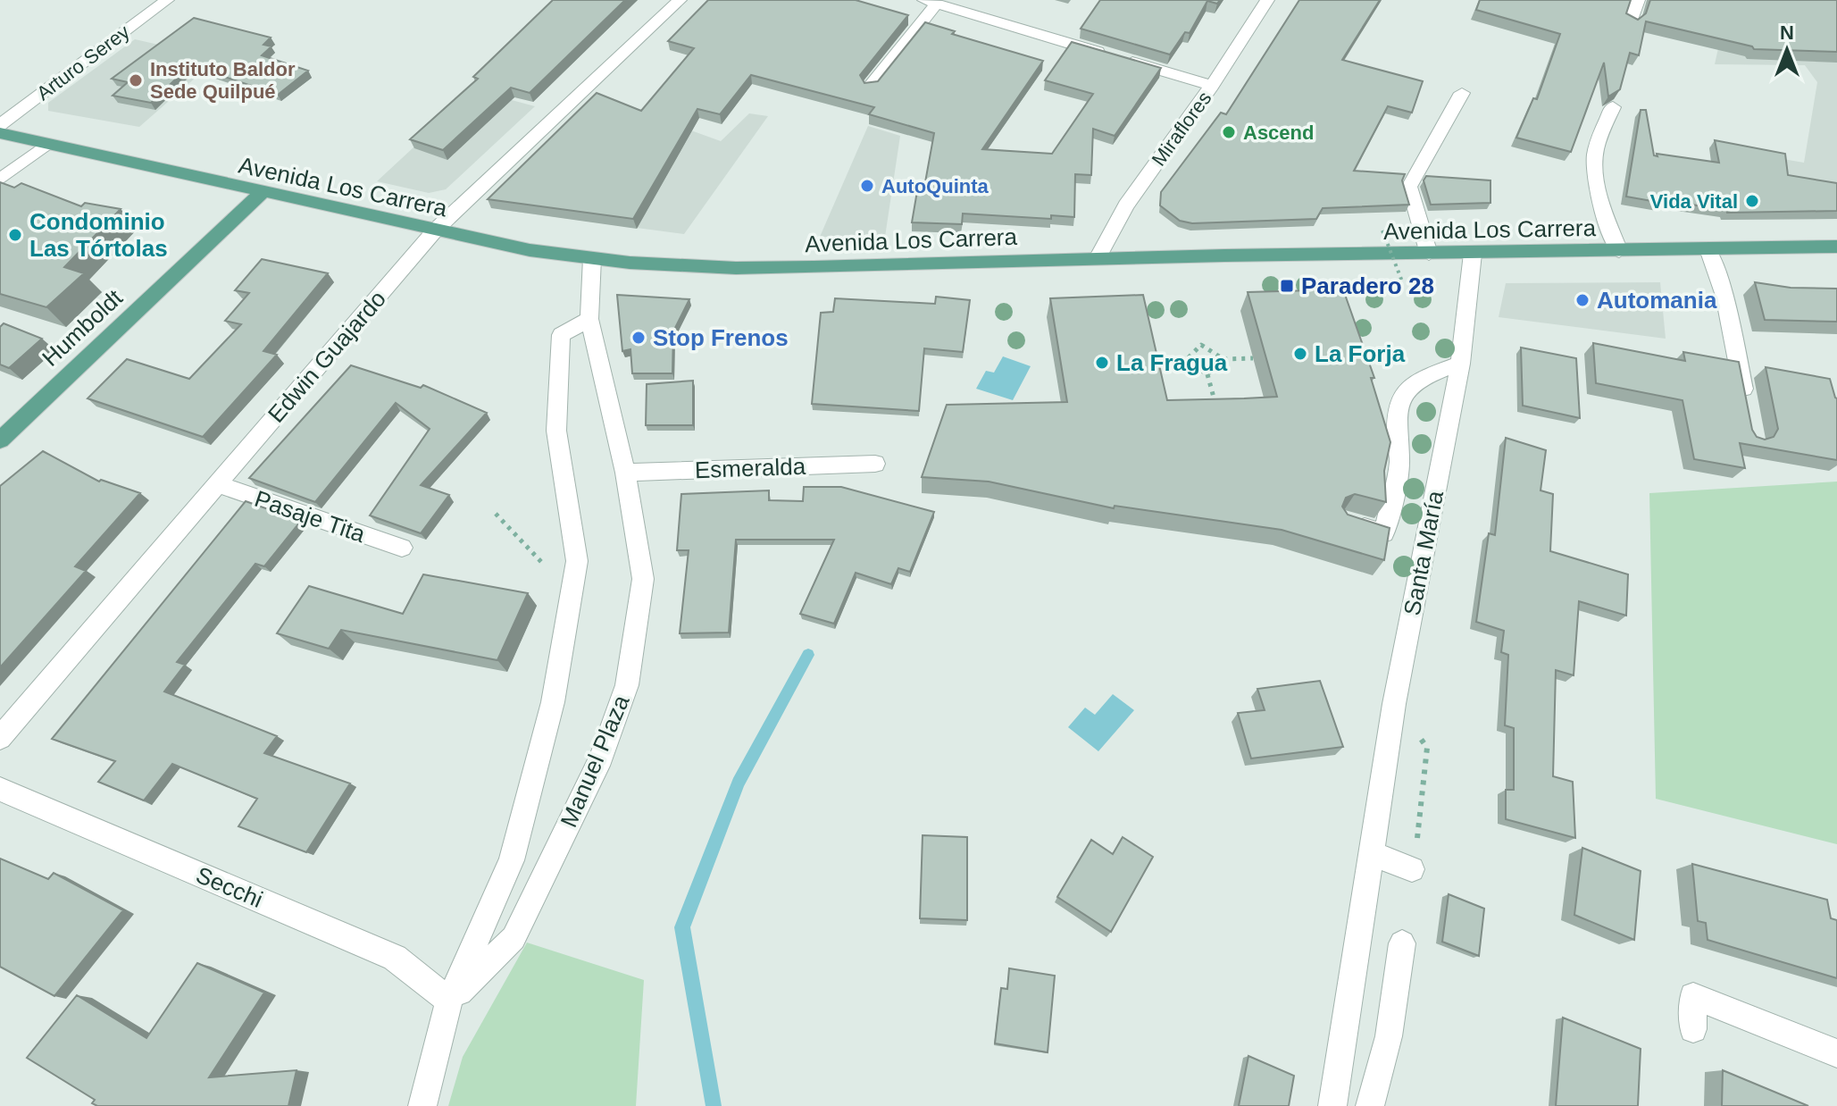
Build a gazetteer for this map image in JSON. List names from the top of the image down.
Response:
{
  "streets": {
    "main road": ["Avenida Los Carrera", "Humboldt"],
    "street": [
      "Arturo Serey",
      "Miraflores",
      "Edwin Guajardo",
      "Esmeralda",
      "Pasaje Tita",
      "Santa María",
      "Manuel Plaza",
      "Secchi"
    ]
  },
  "crossings": [
    ["Miraflores", "Avenida Los Carrera"],
    ["Avenida Los Carrera", "Humboldt"],
    ["Avenida Los Carrera", "Edwin Guajardo"],
    ["Avenida Los Carrera", "Santa María"],
    ["Avenida Los Carrera", "Manuel Plaza"],
    ["Edwin Guajardo", "Pasaje Tita"],
    ["Esmeralda", "Manuel Plaza"],
    ["Manuel Plaza", "Secchi"]
  ],
  "places": {
    "other": [
      "Instituto Baldor Sede Quilpué",
      "Ascend",
      "AutoQuinta",
      "Vida Vital",
      "Condominio Las Tórtolas",
      "Automania",
      "Stop Frenos",
      "La Forja",
      "La Fragua"
    ],
    "transit": ["Paradero 28"]
  },
  "north": "top"
}
